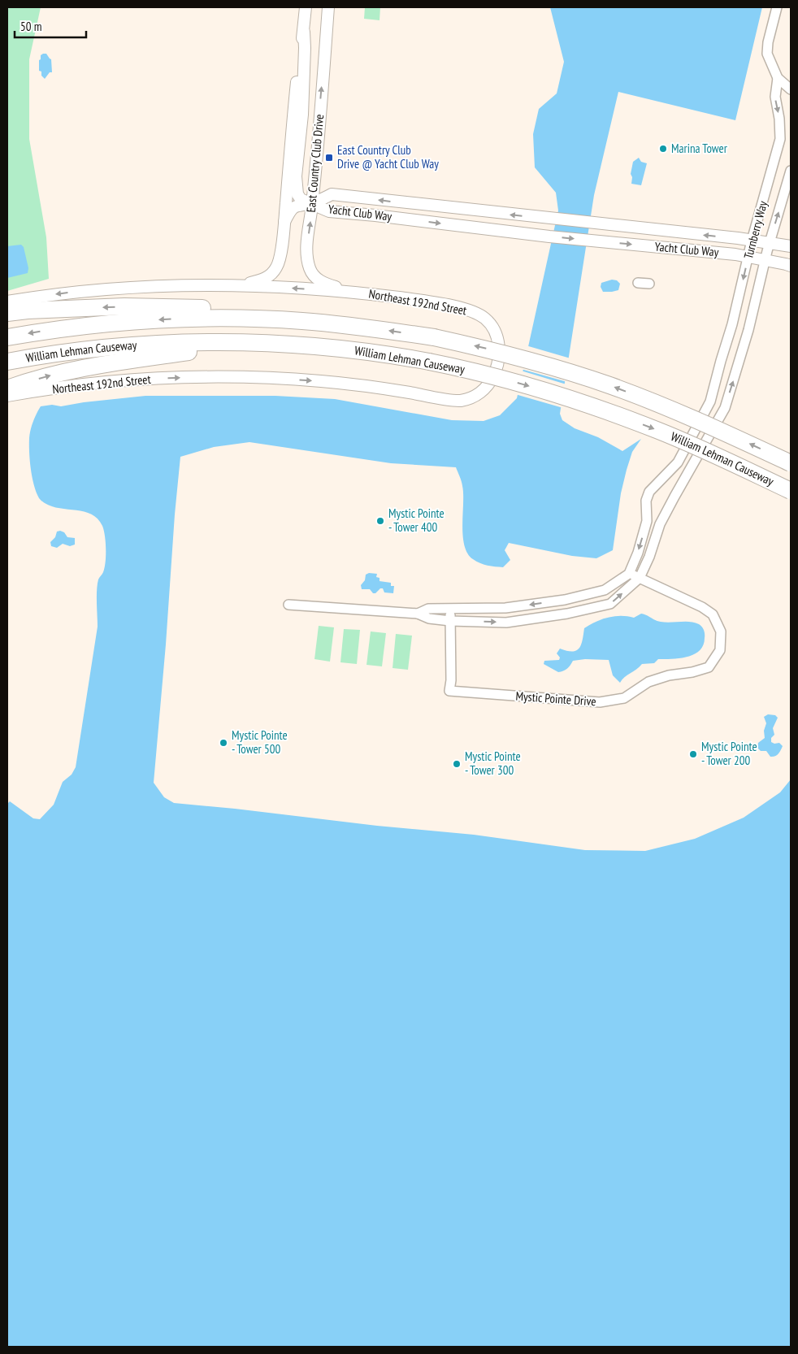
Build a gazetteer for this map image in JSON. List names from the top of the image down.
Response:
{
  "streets": {
    "highway": ["William Lehman Causeway"],
    "street": [
      "East Country Club Drive",
      "Yacht Club Way",
      "Turnberry Way",
      "Northeast 192nd Street",
      "Mystic Pointe Drive"
    ]
  },
  "crossings": [
    ["East Country Club Drive", "Yacht Club Way"],
    ["East Country Club Drive", "Northeast 192nd Street"],
    ["Yacht Club Way", "Turnberry Way"]
  ],
  "places": {
    "other": [
      "Marina Tower",
      "Mystic Pointe - Tower 400",
      "Mystic Pointe - Tower 500",
      "Mystic Pointe - Tower 200",
      "Mystic Pointe - Tower 300"
    ],
    "transit": ["East Country Club Drive @ Yacht Club Way"]
  },
  "scale_bar": "50 m"
}
